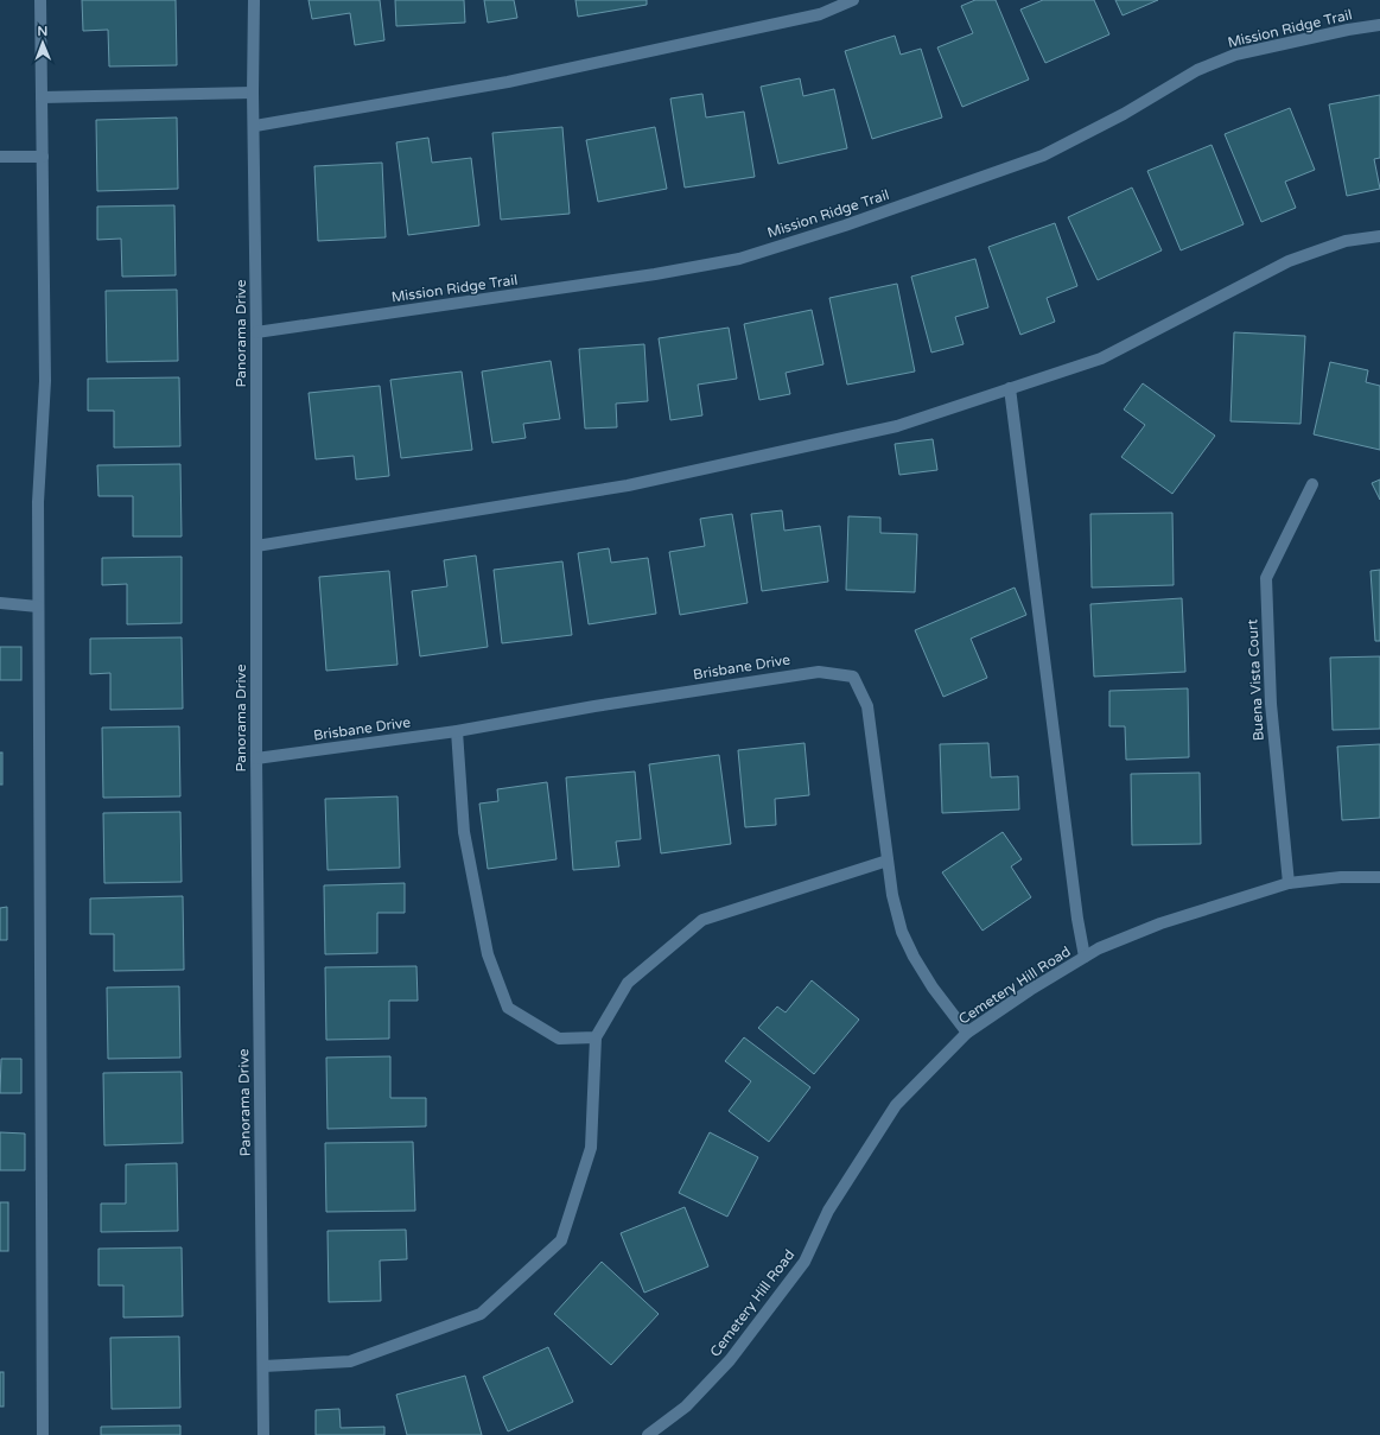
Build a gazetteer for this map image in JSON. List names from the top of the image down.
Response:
{
  "streets": {
    "street": [
      "Mission Ridge Trail",
      "Panorama Drive",
      "Brisbane Drive",
      "Buena Vista Court",
      "Cemetery Hill Road"
    ]
  },
  "crossings": [
    ["Mission Ridge Trail", "Panorama Drive"],
    ["Panorama Drive", "Brisbane Drive"],
    ["Brisbane Drive", "Cemetery Hill Road"],
    ["Buena Vista Court", "Cemetery Hill Road"]
  ],
  "north": "top"
}
